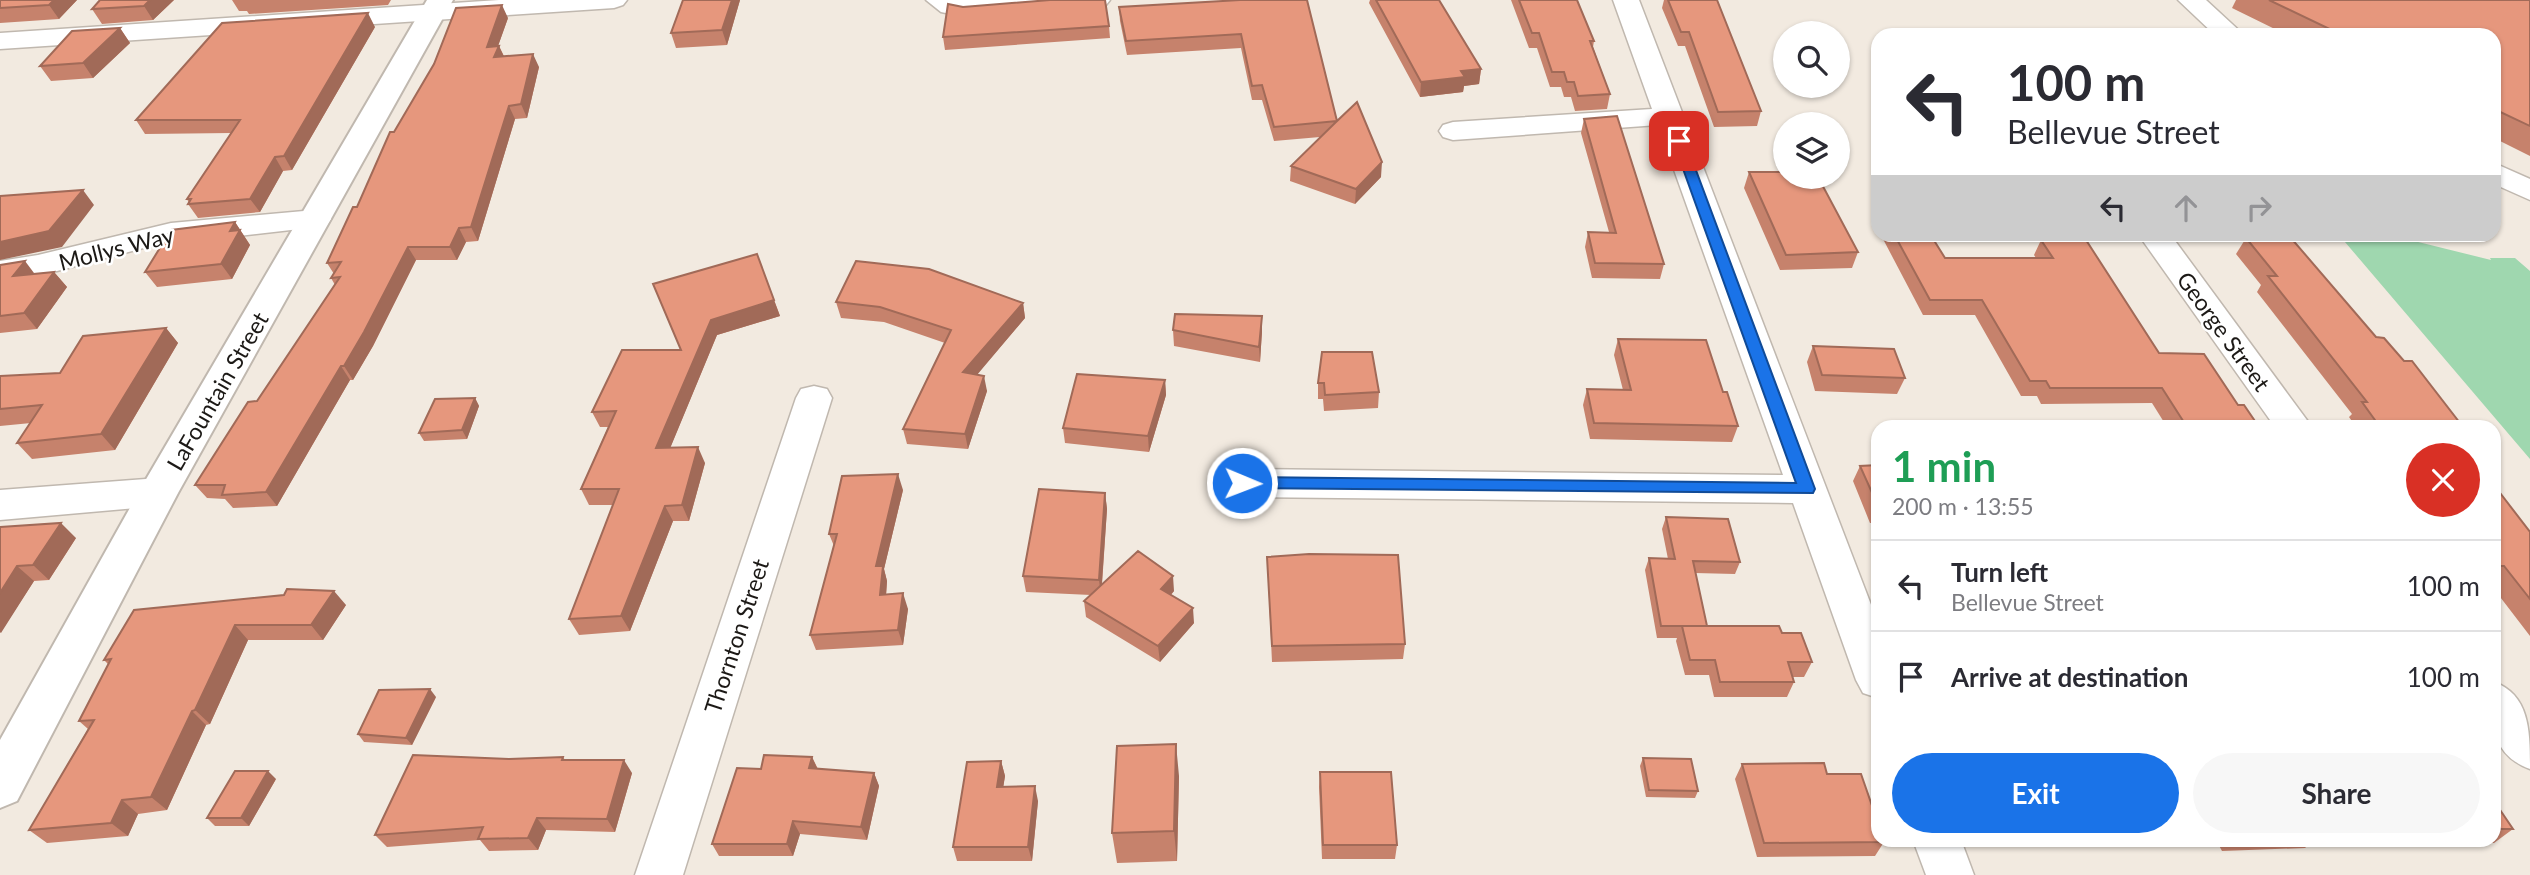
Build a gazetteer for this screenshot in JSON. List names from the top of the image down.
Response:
{
  "streets": {
    "street": [
      "Mollys Way",
      "George Street",
      "LaFountain Street",
      "Thornton Street"
    ]
  },
  "crossings": [
    ["Mollys Way", "LaFountain Street"]
  ],
  "page": {
    "turn": ["100 m", "Bellevue Street"],
    "heading": ["1 min", "200 m · 13:55"],
    "list": [
      {
        "name": "Turn left",
        "note": "Bellevue Street",
        "value": "100 m"
      },
      {
        "name": "Arrive at destination",
        "value": "100 m"
      }
    ],
    "buttons": ["Exit", "Share"]
  }
}
